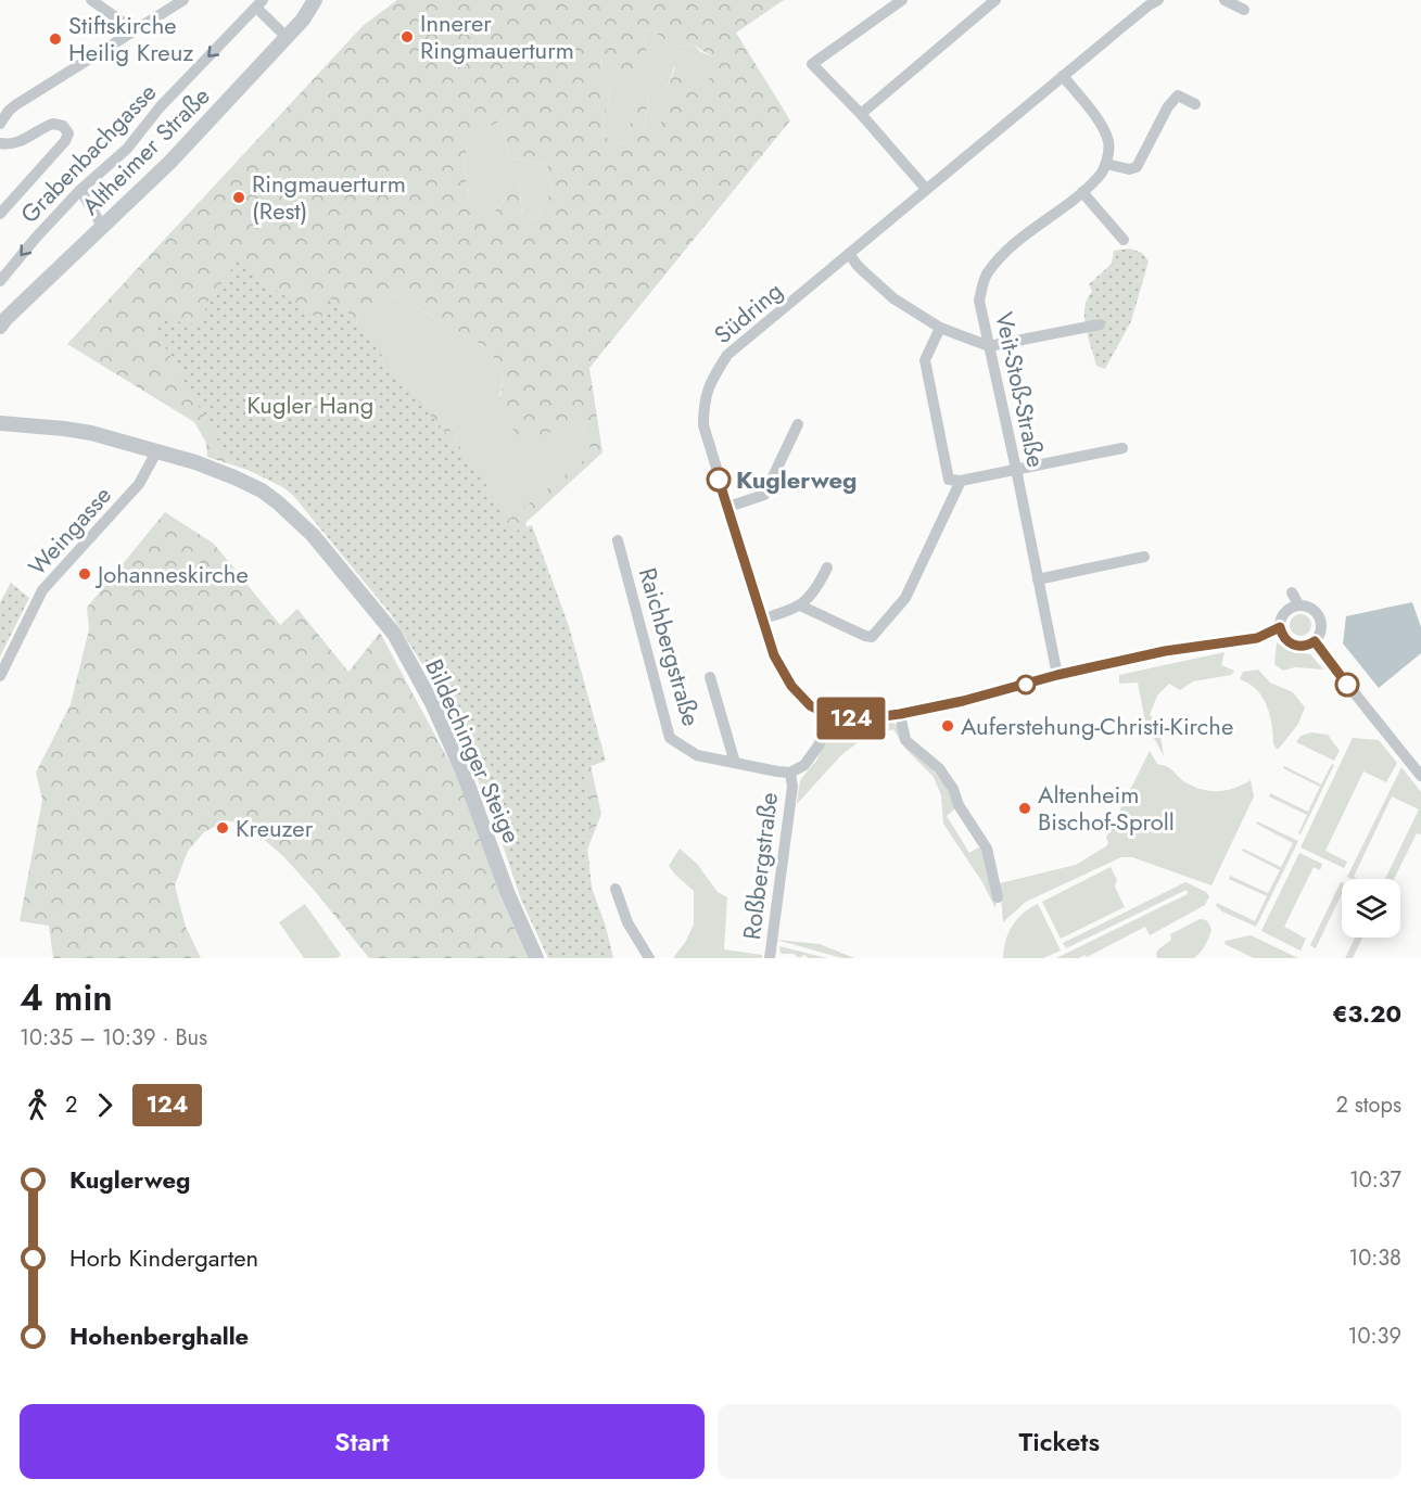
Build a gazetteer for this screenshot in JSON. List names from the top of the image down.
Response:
{
  "streets": {
    "street": [
      "Altheimer Straße",
      "Grabenbachgasse",
      "Südring",
      "Veit-Stoß-Straße",
      "Weingasse",
      "Raichbergstraße",
      "Bildechinger Steige",
      "Roßbergstraße"
    ]
  },
  "crossings": [
    ["Südring", "Veit-Stoß-Straße"],
    ["Südring", "Roßbergstraße"],
    ["Weingasse", "Bildechinger Steige"],
    ["Raichbergstraße", "Roßbergstraße"]
  ],
  "parks": ["Kugler Hang"],
  "places": [
    "Innerer Ringmauerturm",
    "Stiftskirche Heilig Kreuz",
    "Ringmauerturm (Rest)",
    "Kuglerweg",
    "Johanneskirche",
    "Auferstehung-Christi-Kirche",
    "Altenheim Bischof-Sproll",
    "Kreuzer"
  ],
  "lines": ["bus line 124"],
  "page": {
    "on_map": "124",
    "heading": ["4 min", "10:35 – 10:39 · Bus", "€3.20"],
    "legs": ["2", "124", "2 stops"],
    "list": [
      {
        "name": "Kuglerweg",
        "value": "10:37"
      },
      {
        "name": "Horb Kindergarten",
        "value": "10:38"
      },
      {
        "name": "Hohenberghalle",
        "value": "10:39"
      }
    ],
    "buttons": ["Start", "Tickets"]
  }
}
